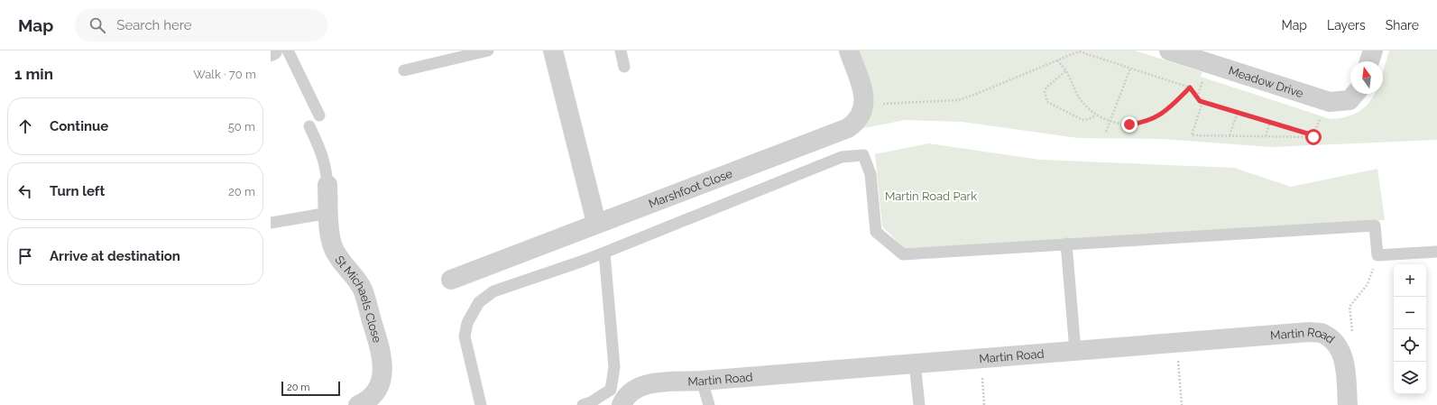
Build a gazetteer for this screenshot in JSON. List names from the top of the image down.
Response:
{
  "streets": {
    "street": [
      "Meadow Drive",
      "Marshfoot Close",
      "St Michaels Close",
      "Martin Road"
    ]
  },
  "parks": ["Martin Road Park"],
  "scale_bar": "20 m",
  "north": "top",
  "page": {
    "header": "Map",
    "search": "Search here",
    "nav": ["Map", "Layers", "Share"],
    "heading": ["1 min", "Walk · 70 m"],
    "list": [
      ["Continue", "50 m"],
      ["Turn left", "20 m"],
      "Arrive at destination"
    ],
    "map_buttons": ["+", "−"],
    "scale": "20 m"
  }
}
